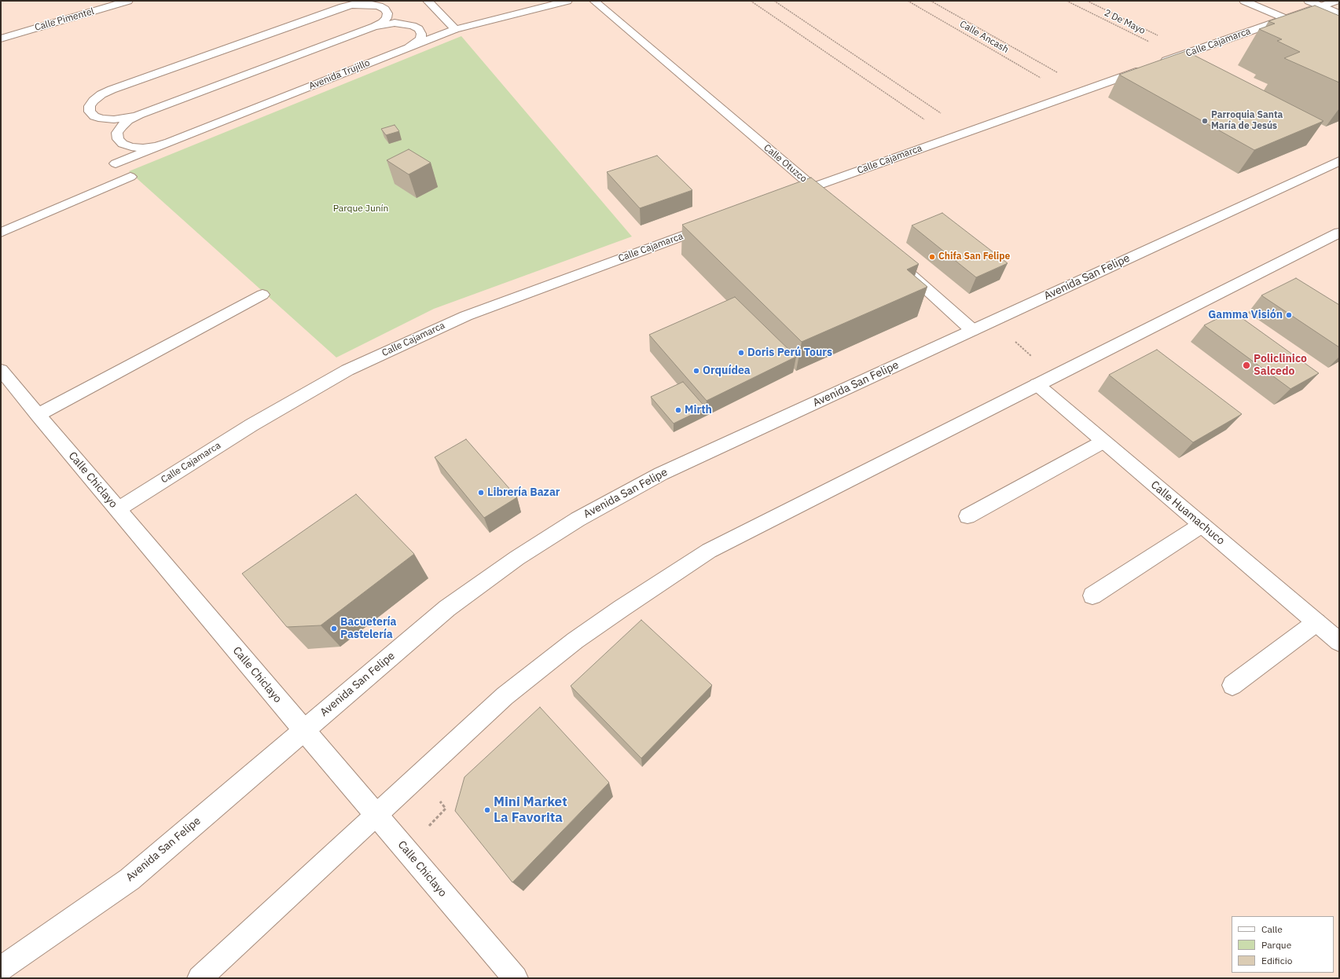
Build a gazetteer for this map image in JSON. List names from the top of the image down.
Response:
{
  "streets": {
    "street": [
      "Calle Pimentel",
      "Calle Cajamarca",
      "Avenida Trujillo",
      "Calle Otuzco",
      "Avenida San Felipe",
      "Calle Chiclayo",
      "Calle Huamachuco"
    ],
    "path": ["2 De Mayo", "Calle Ancash"]
  },
  "crossings": [
    ["Calle Cajamarca", "Calle Otuzco"],
    ["Calle Cajamarca", "Calle Chiclayo"],
    ["Avenida San Felipe", "Calle Chiclayo"]
  ],
  "parks": ["Parque Junín"],
  "places": [
    "Parroquia Santa María de Jesús",
    "Chifa San Felipe",
    "Gamma Visión",
    "Doris Perú Tours",
    "Policlinico Salcedo",
    "Orquídea",
    "Mirth",
    "Librería Bazar",
    "Bacuetería Pastelería",
    "Mini Market La Favorita"
  ],
  "legend": ["Calle", "Parque", "Edificio"]
}
